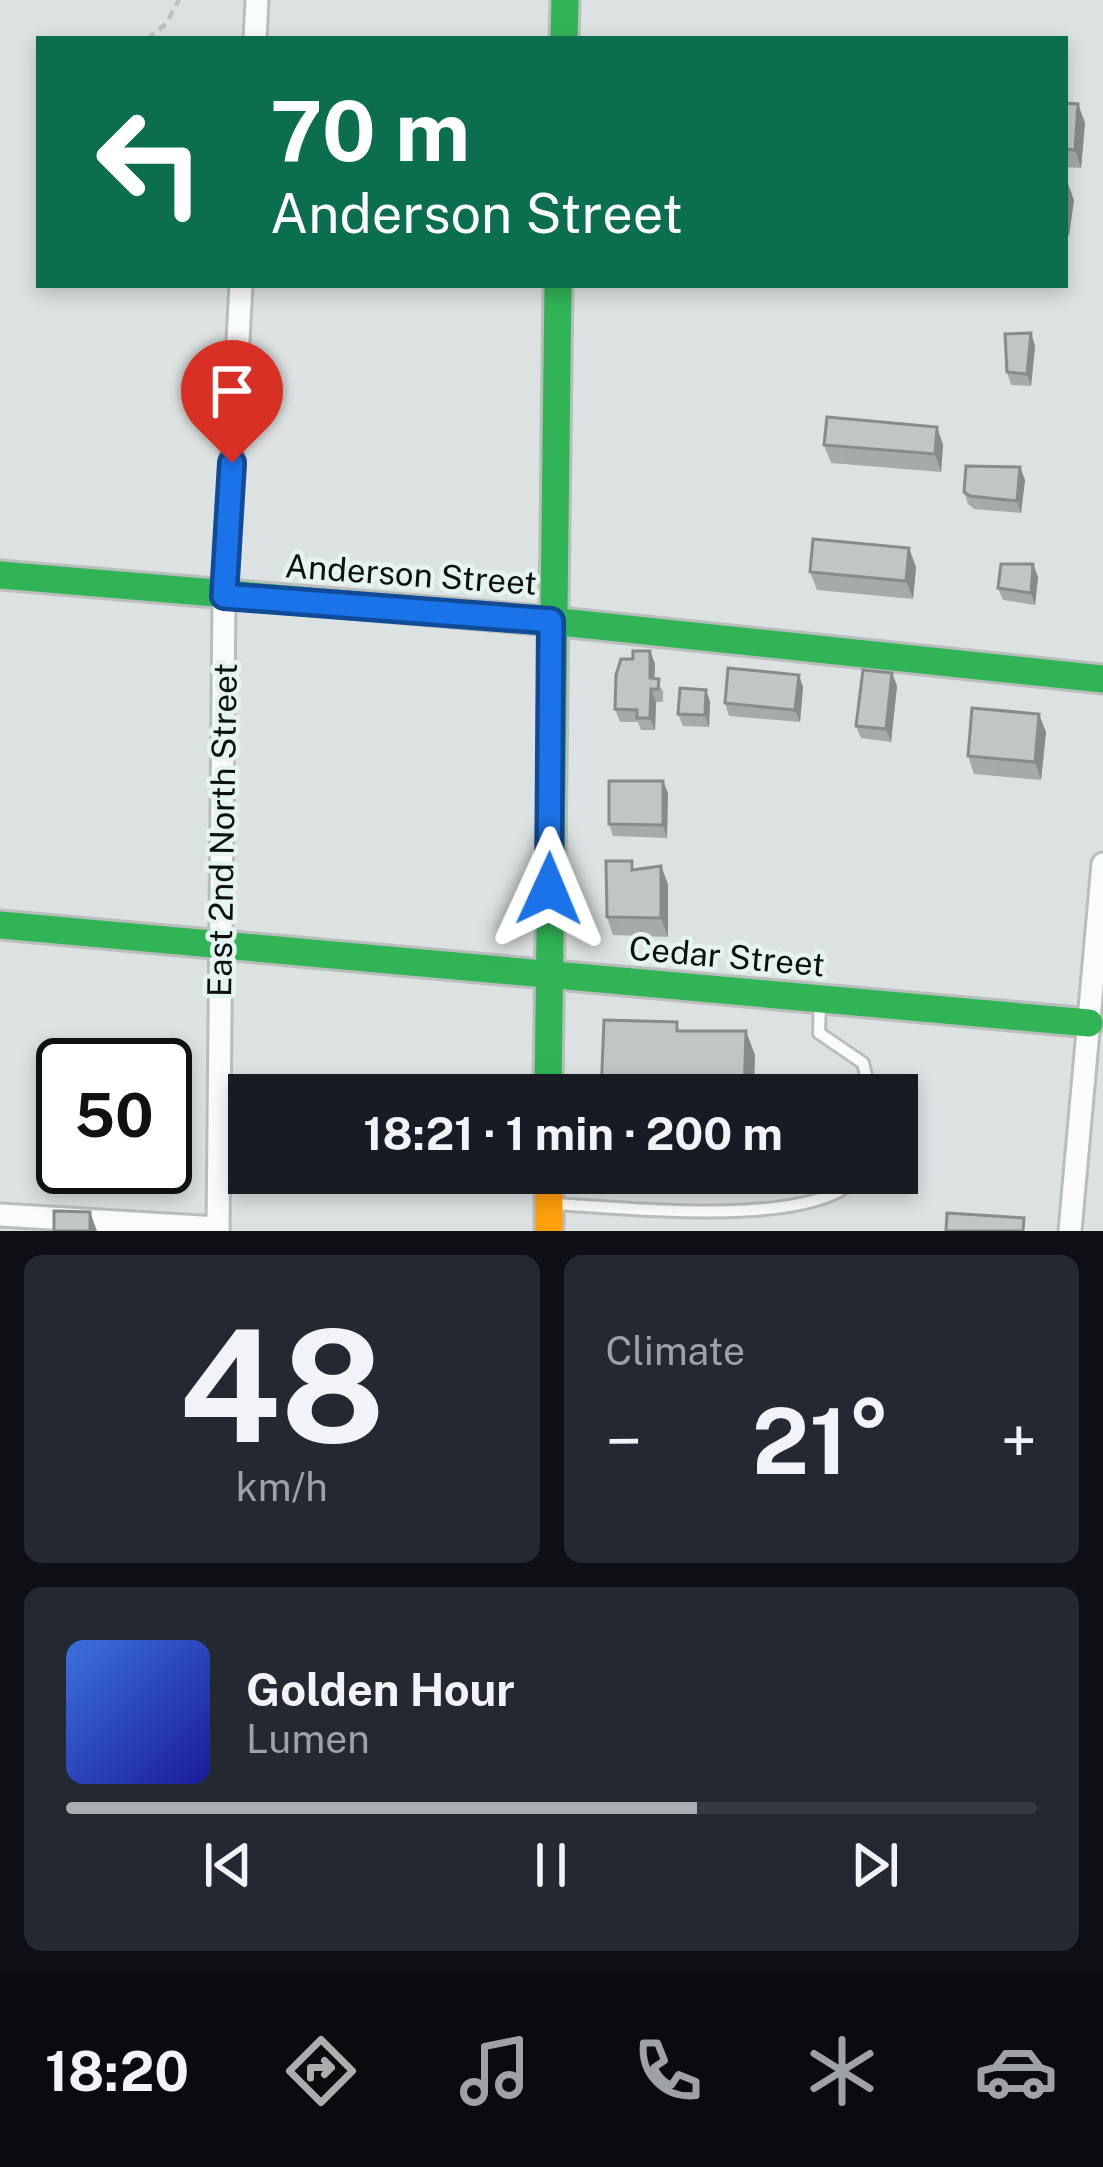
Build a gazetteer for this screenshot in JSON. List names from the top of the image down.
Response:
{
  "streets": {
    "street": ["Anderson Street", "East 2nd North Street", "Cedar Street"]
  },
  "crossings": [
    ["Anderson Street", "East 2nd North Street"],
    ["East 2nd North Street", "Cedar Street"]
  ],
  "page": {
    "turn": ["70 m", "Anderson Street"],
    "limit": "50",
    "trip": "18:21 · 1 min · 200 m",
    "tile": [
      ["48", "km/h"],
      "Climate"
    ],
    "heat": ["−", "21°", "+"],
    "song": ["Golden Hour", "Lumen"],
    "tabs": "18:20"
  }
}
